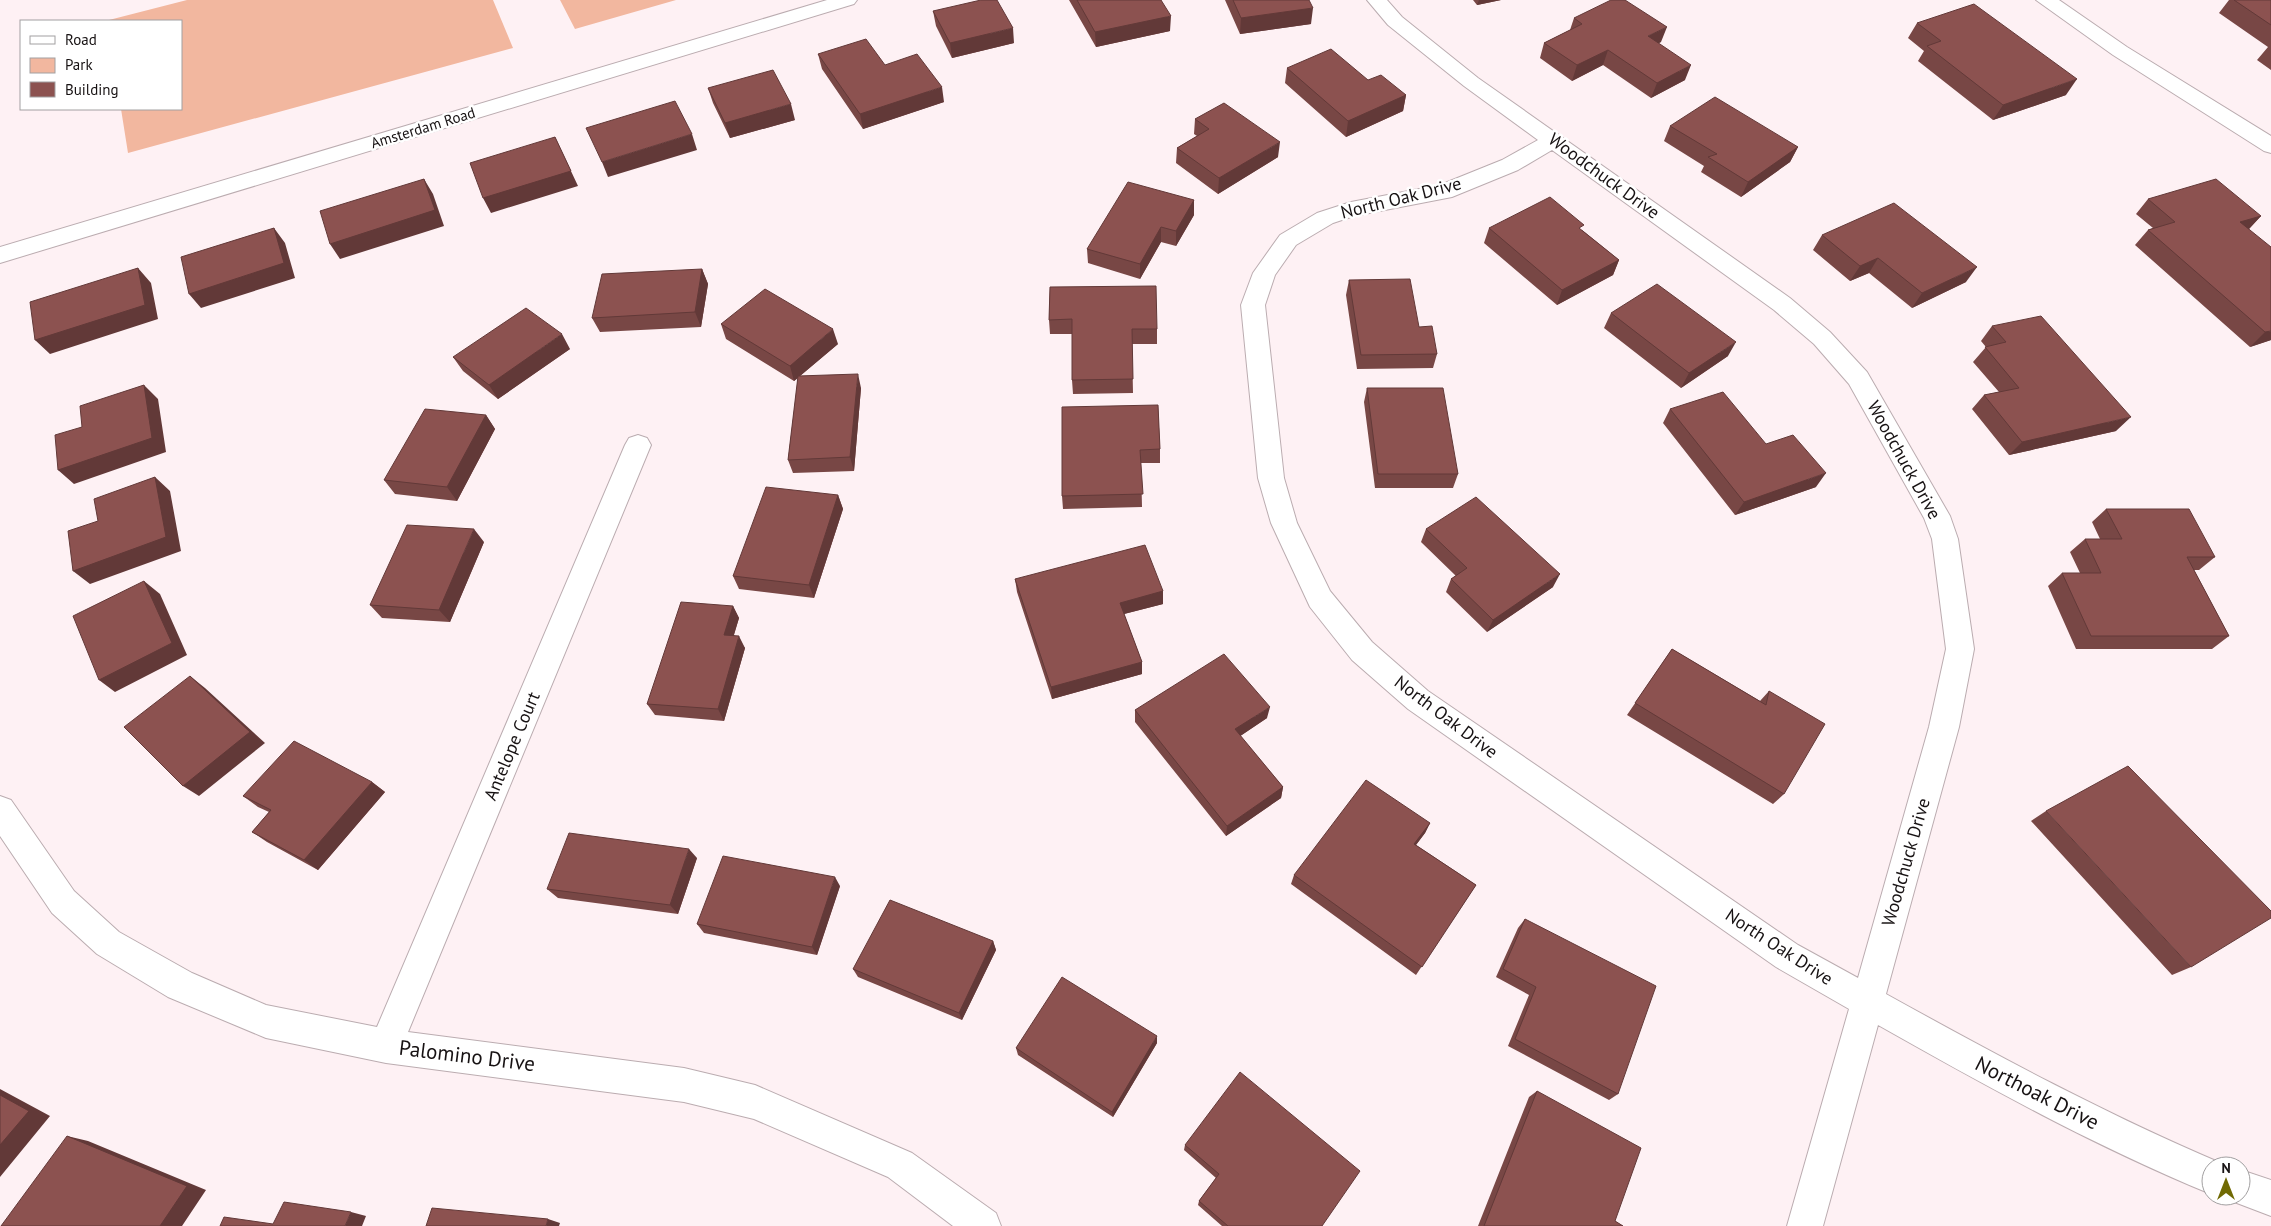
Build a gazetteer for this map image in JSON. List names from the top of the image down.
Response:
{
  "streets": {
    "street": [
      "Amsterdam Road",
      "Woodchuck Drive",
      "North Oak Drive",
      "Antelope Court",
      "Palomino Drive",
      "Northoak Drive"
    ]
  },
  "crossings": [
    ["Woodchuck Drive", "North Oak Drive"],
    ["Woodchuck Drive", "Northoak Drive"],
    ["North Oak Drive", "Northoak Drive"],
    ["Antelope Court", "Palomino Drive"]
  ],
  "legend": ["Road", "Park", "Building"],
  "north": "top"
}
